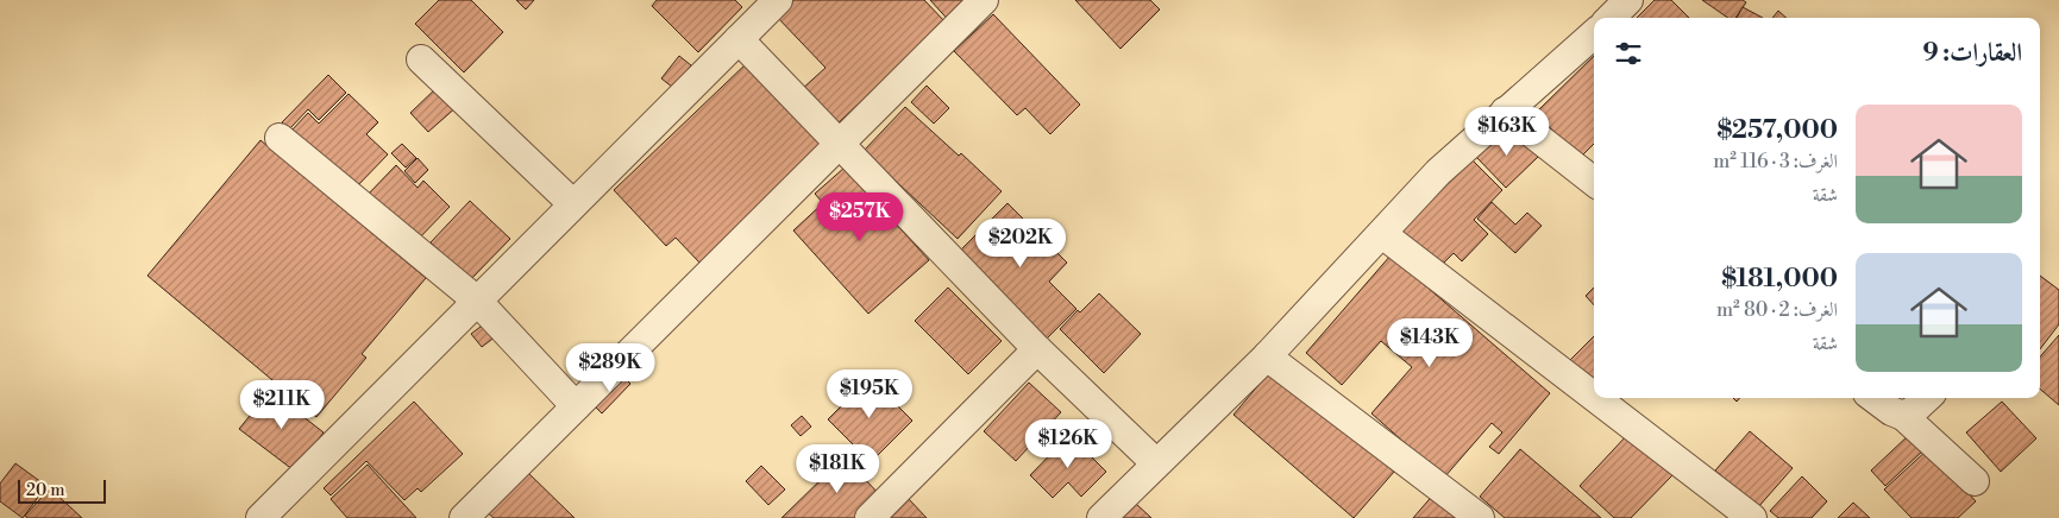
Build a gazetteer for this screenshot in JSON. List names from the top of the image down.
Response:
{
  "scale_bar": "20 m",
  "page": {
    "heading": "العقارات: 9",
    "list": [
      {
        "name": "$257,000",
        "note": "الغرف: 3 · 116 m² · شقة"
      },
      {
        "name": "$181,000",
        "note": "الغرف: 2 · 80 m² · شقة"
      }
    ],
    "price": [
      "$163K",
      "$257K",
      "$202K",
      "$143K",
      "$289K",
      "$195K",
      "$211K",
      "$126K",
      "$181K"
    ],
    "scale": "20 m"
  }
}
